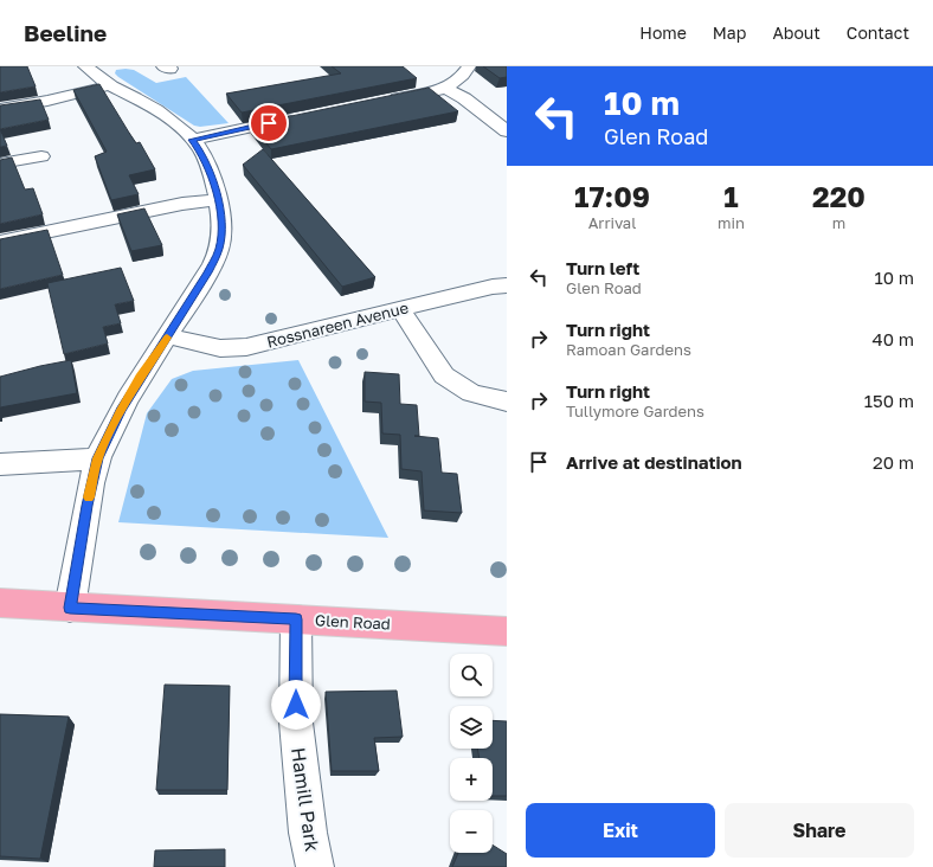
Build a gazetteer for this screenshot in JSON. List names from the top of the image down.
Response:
{
  "streets": {
    "main road": ["Glen Road"],
    "street": ["Rossnareen Avenue", "Hamill Park"]
  },
  "crossings": [
    ["Glen Road", "Hamill Park"]
  ],
  "page": {
    "header": "Beeline",
    "nav": [
      "Home",
      "Map",
      "About",
      "Contact"
    ],
    "turn": ["10 m", "Glen Road"],
    "eta": [
      "17:09",
      "Arrival",
      "1",
      "min",
      "220",
      "m"
    ],
    "list": [
      {
        "name": "Turn left",
        "note": "Glen Road",
        "value": "10 m"
      },
      {
        "name": "Turn right",
        "note": "Ramoan Gardens",
        "value": "40 m"
      },
      {
        "name": "Turn right",
        "note": "Tullymore Gardens",
        "value": "150 m"
      },
      {
        "name": "Arrive at destination",
        "value": "20 m"
      }
    ],
    "map_buttons": ["+", "−"],
    "buttons": ["Exit", "Share"]
  }
}
